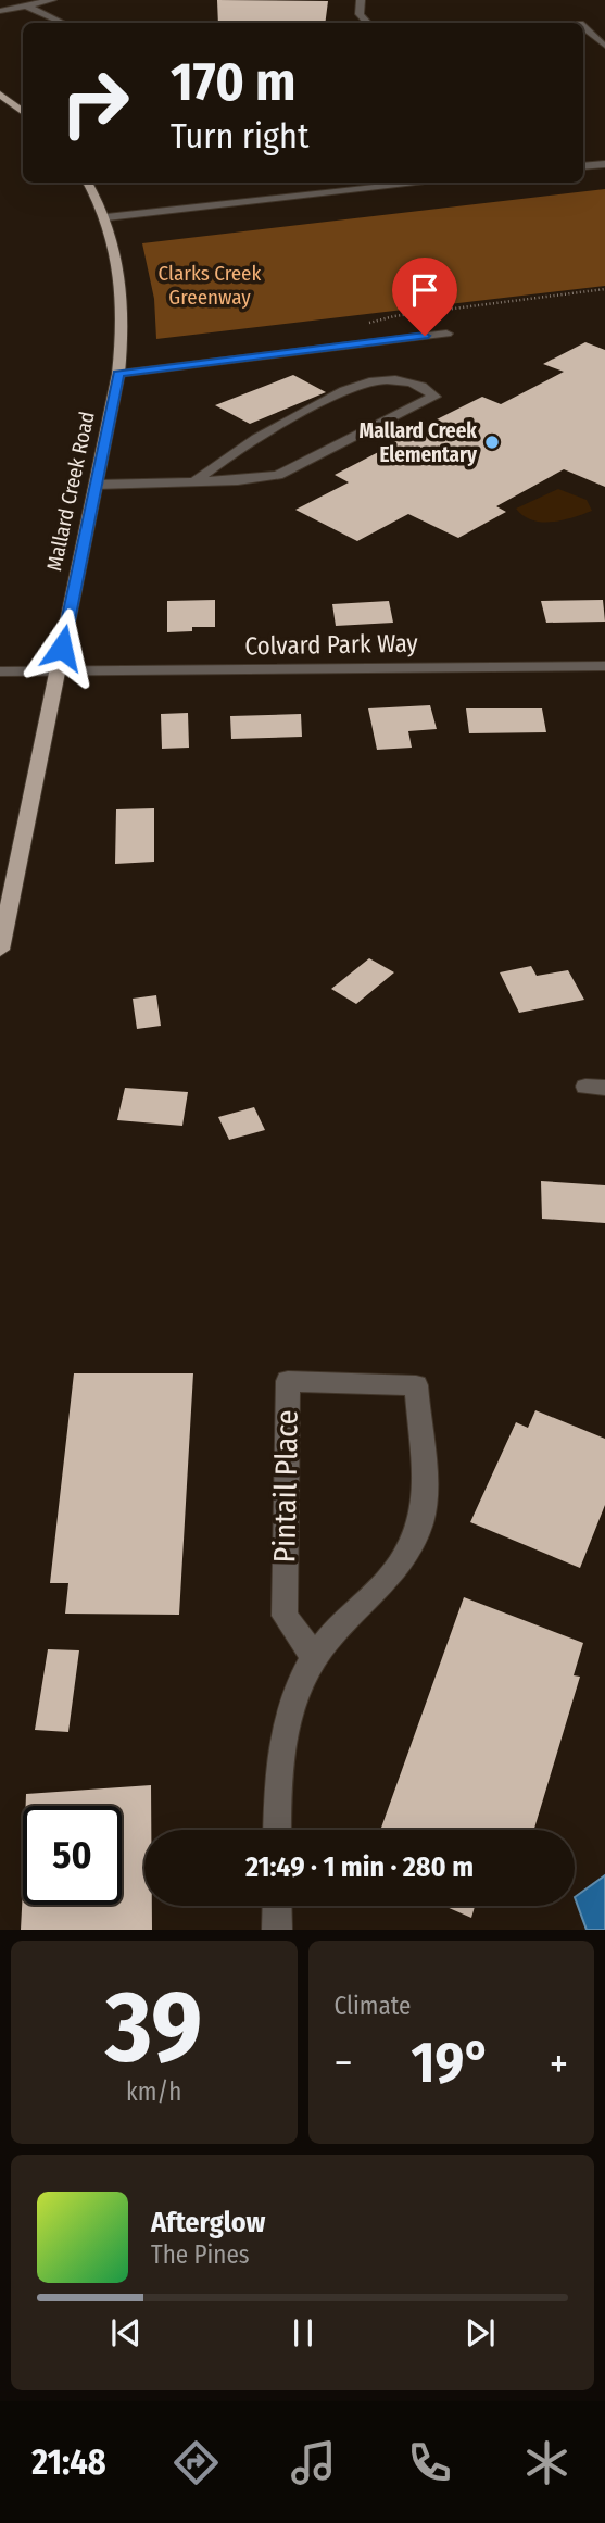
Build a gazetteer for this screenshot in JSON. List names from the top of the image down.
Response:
{
  "streets": {
    "main road": ["Mallard Creek Road"],
    "street": ["Colvard Park Way", "Pintail Place"]
  },
  "crossings": [
    ["Mallard Creek Road", "Colvard Park Way"]
  ],
  "parks": ["Clarks Creek Greenway"],
  "places": ["Mallard Creek Elementary"],
  "page": {
    "turn": ["170 m", "Turn right"],
    "limit": "50",
    "trip": "21:49 · 1 min · 280 m",
    "tile": [
      ["39", "km/h"],
      "Climate"
    ],
    "heat": ["−", "19°", "+"],
    "song": ["Afterglow", "The Pines"],
    "tabs": "21:48"
  }
}
